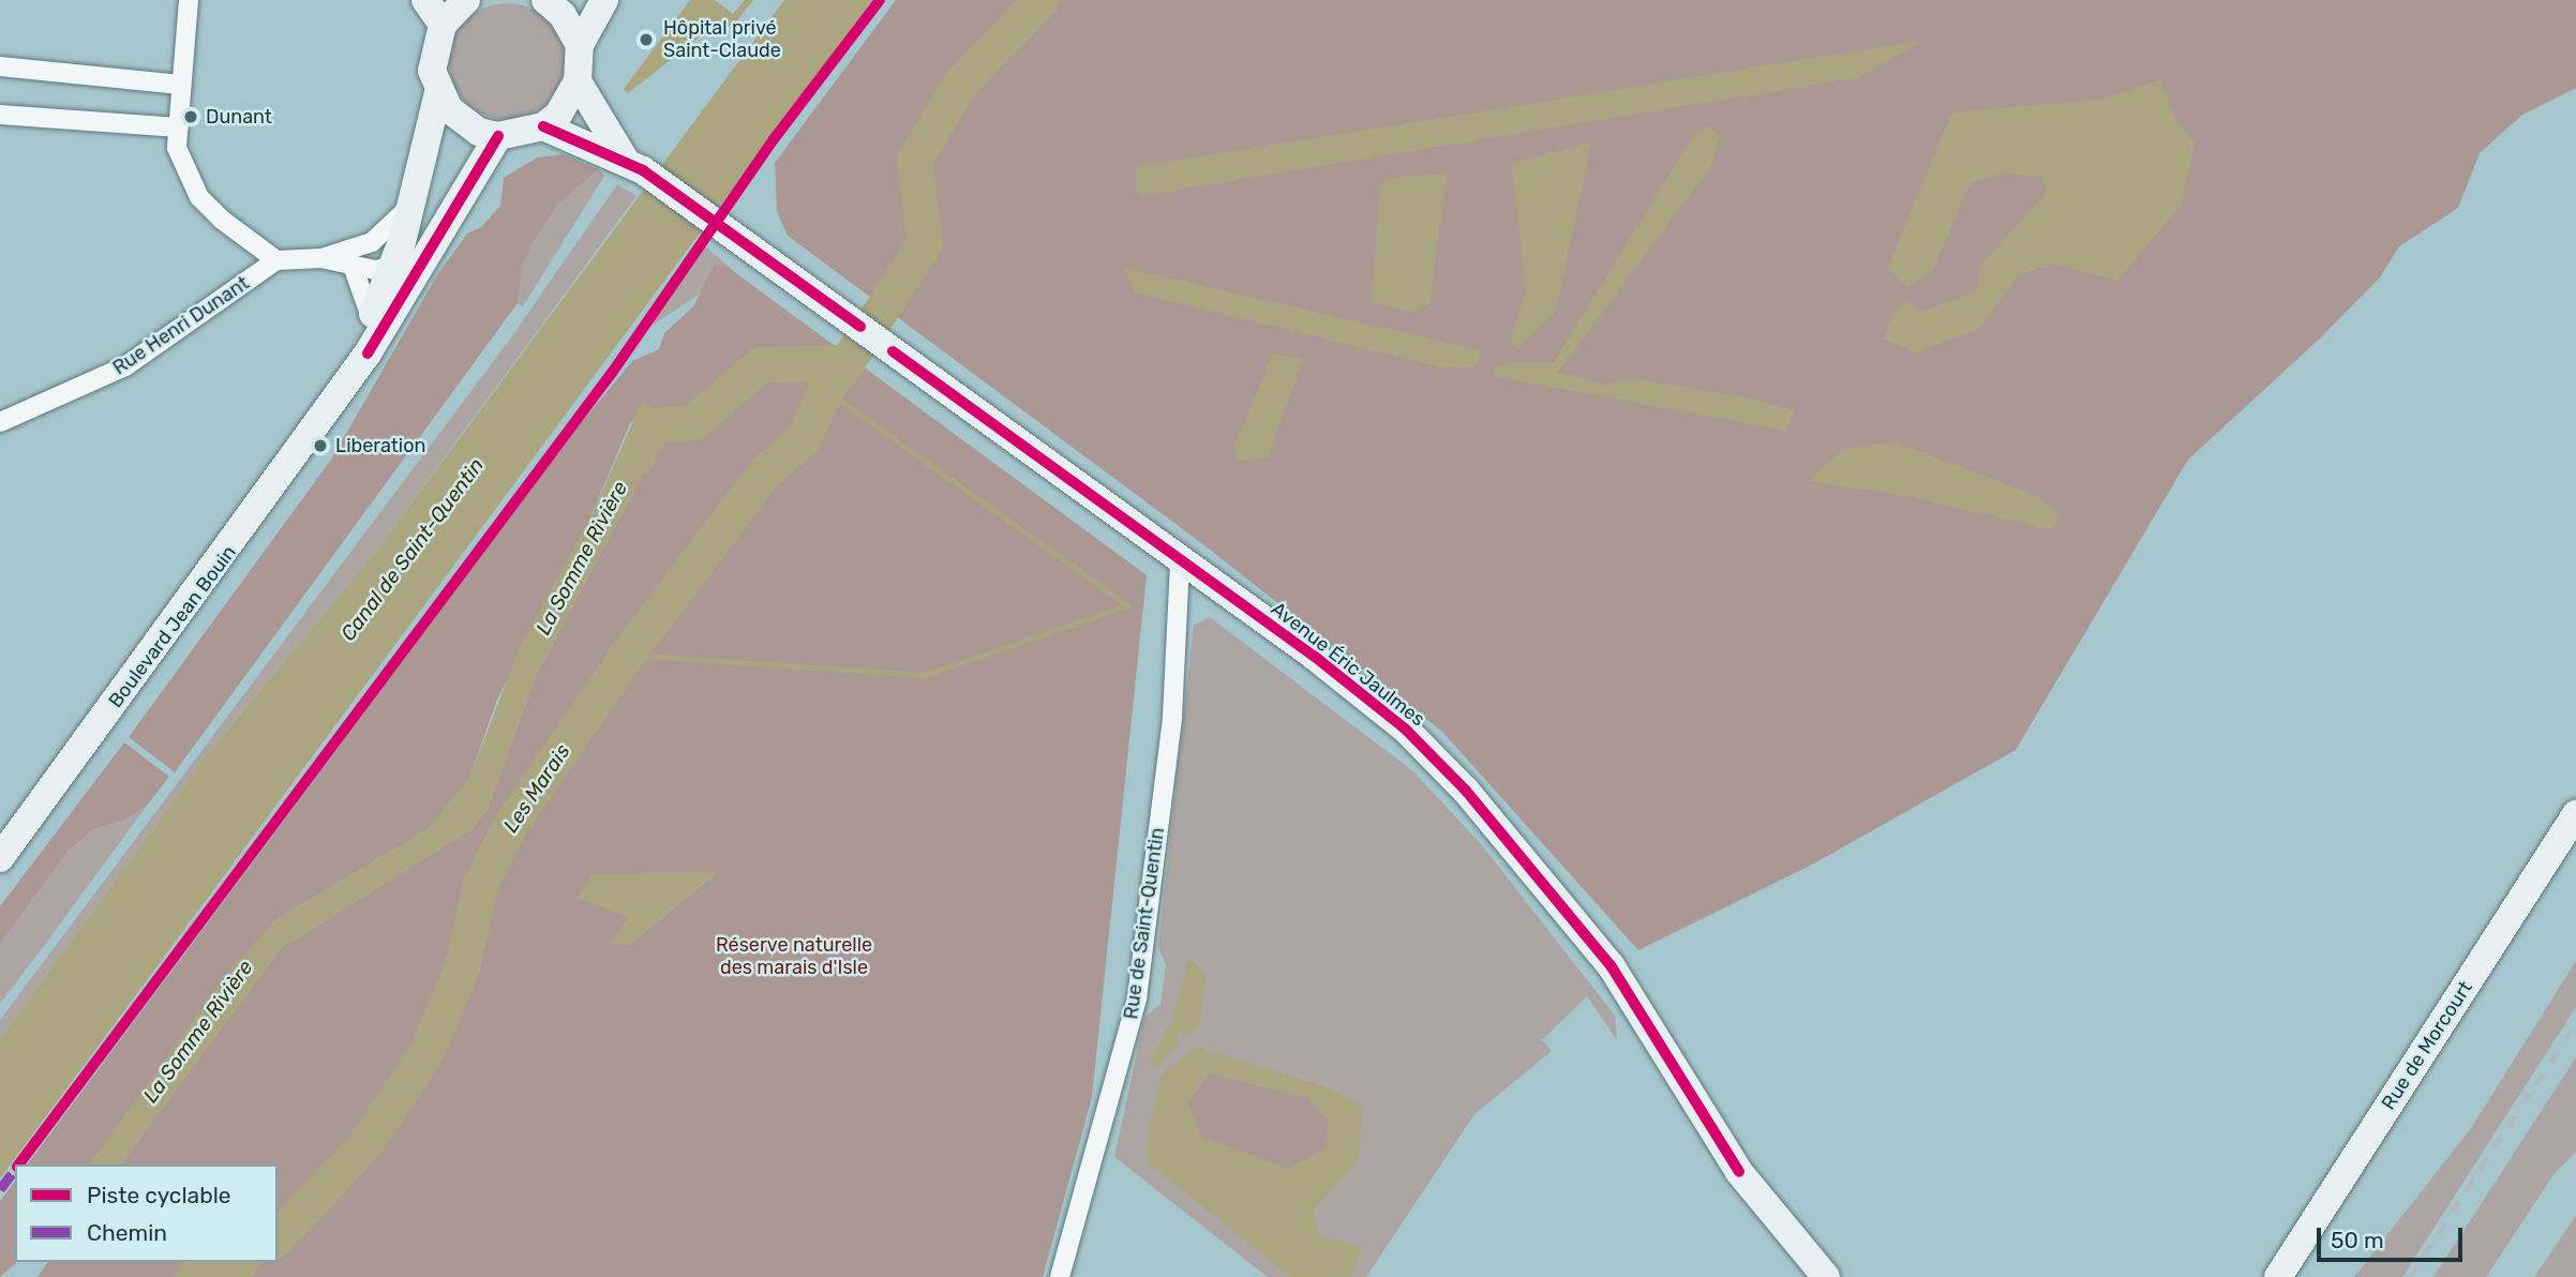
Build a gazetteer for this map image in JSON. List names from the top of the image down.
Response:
{
  "streets": {
    "main road": ["Boulevard Jean Bouin", "Avenue Éric Jaulmes", "Rue de Morcourt"],
    "street": ["Rue Henri Dunant", "Rue de Saint-Quentin"]
  },
  "crossings": [
    ["Avenue Éric Jaulmes", "Rue de Saint-Quentin"]
  ],
  "water": ["Canal de Saint-Quentin", "La Somme Rivière", "Les Marais"],
  "parks": ["Réserve naturelle des marais d'Isle"],
  "places": ["Hôpital privé Saint-Claude", "Dunant", "Liberation"],
  "legend": ["Piste cyclable", "Chemin"],
  "scale_bar": "50 m"
}
